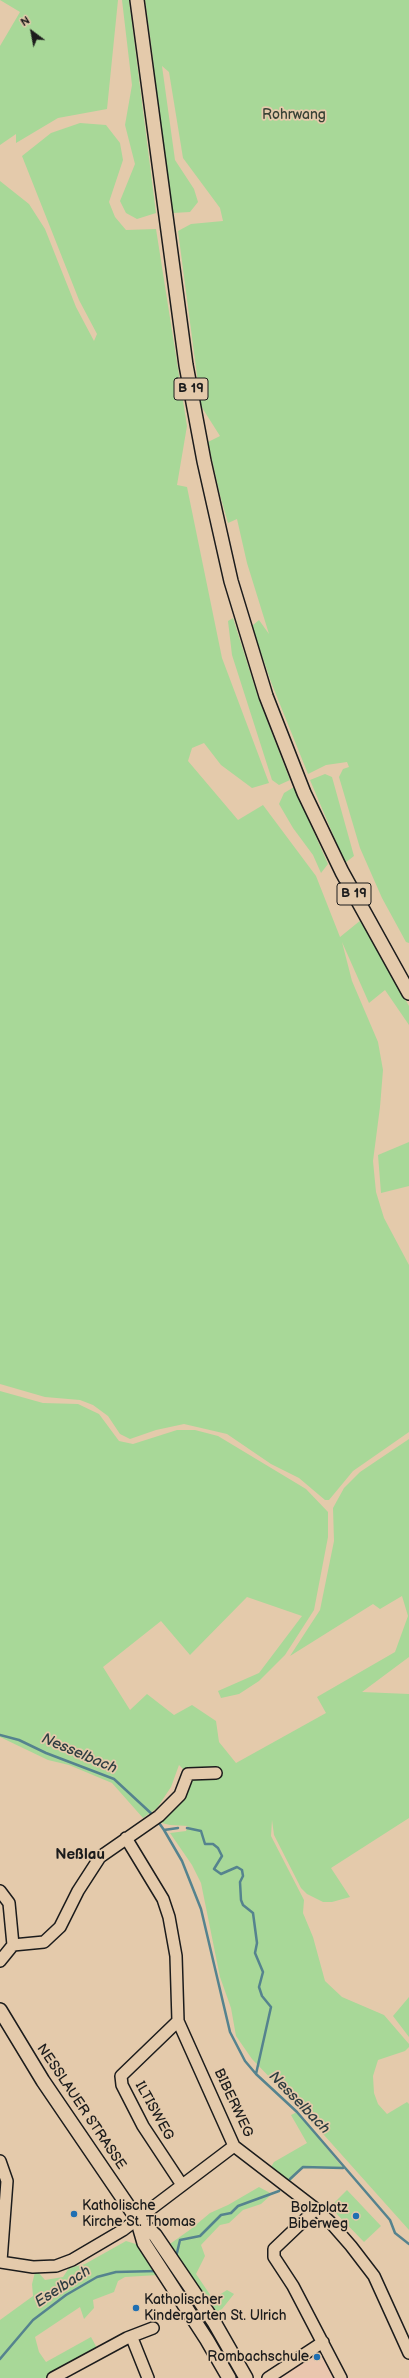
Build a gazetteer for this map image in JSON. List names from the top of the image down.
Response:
{
  "streets": {
    "main road": ["B 19", "NESSLAUER STRASSE"],
    "street": ["BIBERWEG", "ILTISWEG"]
  },
  "crossings": [
    ["BIBERWEG", "ILTISWEG"]
  ],
  "districts": ["Neßlau"],
  "water": ["Nesselbach", "Eselbach"],
  "parks": ["Rohrwang"],
  "places": [
    "Katholische Kirche St. Thomas",
    "Bolzplatz Biberweg",
    "Katholischer Kindergarten St. Ulrich",
    "Rombachschule"
  ],
  "north": "top left"
}
